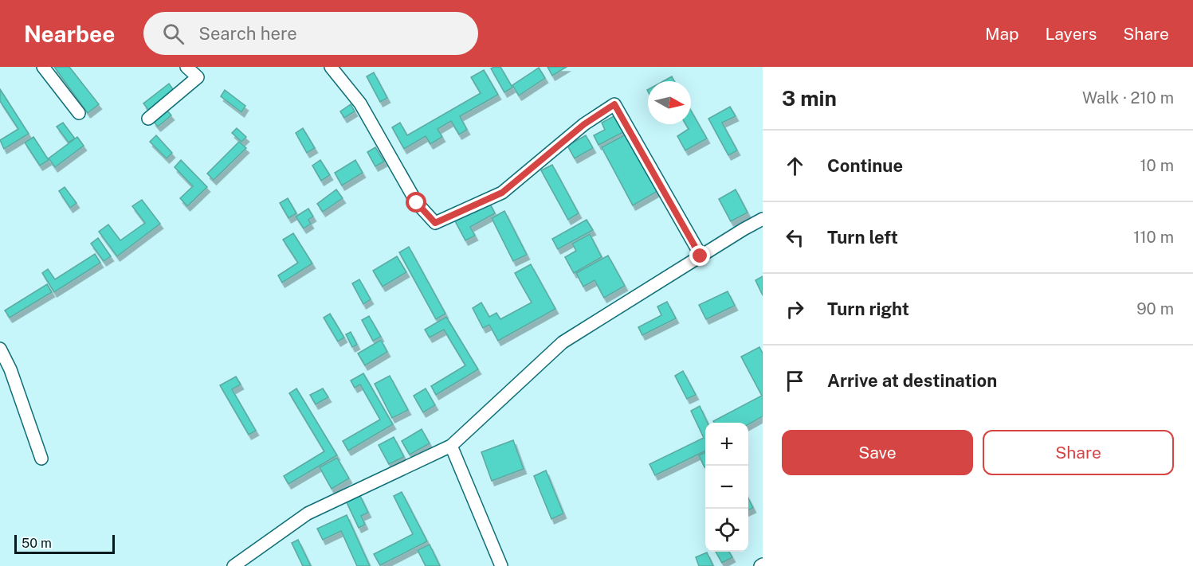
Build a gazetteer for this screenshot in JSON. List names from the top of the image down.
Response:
{
  "scale_bar": "50 m",
  "north": "right",
  "page": {
    "header": "Nearbee",
    "search": "Search here",
    "nav": ["Map", "Layers", "Share"],
    "heading": ["3 min", "Walk · 210 m"],
    "list": [
      ["Continue", "10 m"],
      ["Turn left", "110 m"],
      ["Turn right", "90 m"],
      "Arrive at destination"
    ],
    "buttons": ["Save", "Share"],
    "map_buttons": ["+", "−"],
    "scale": "50 m"
  }
}
